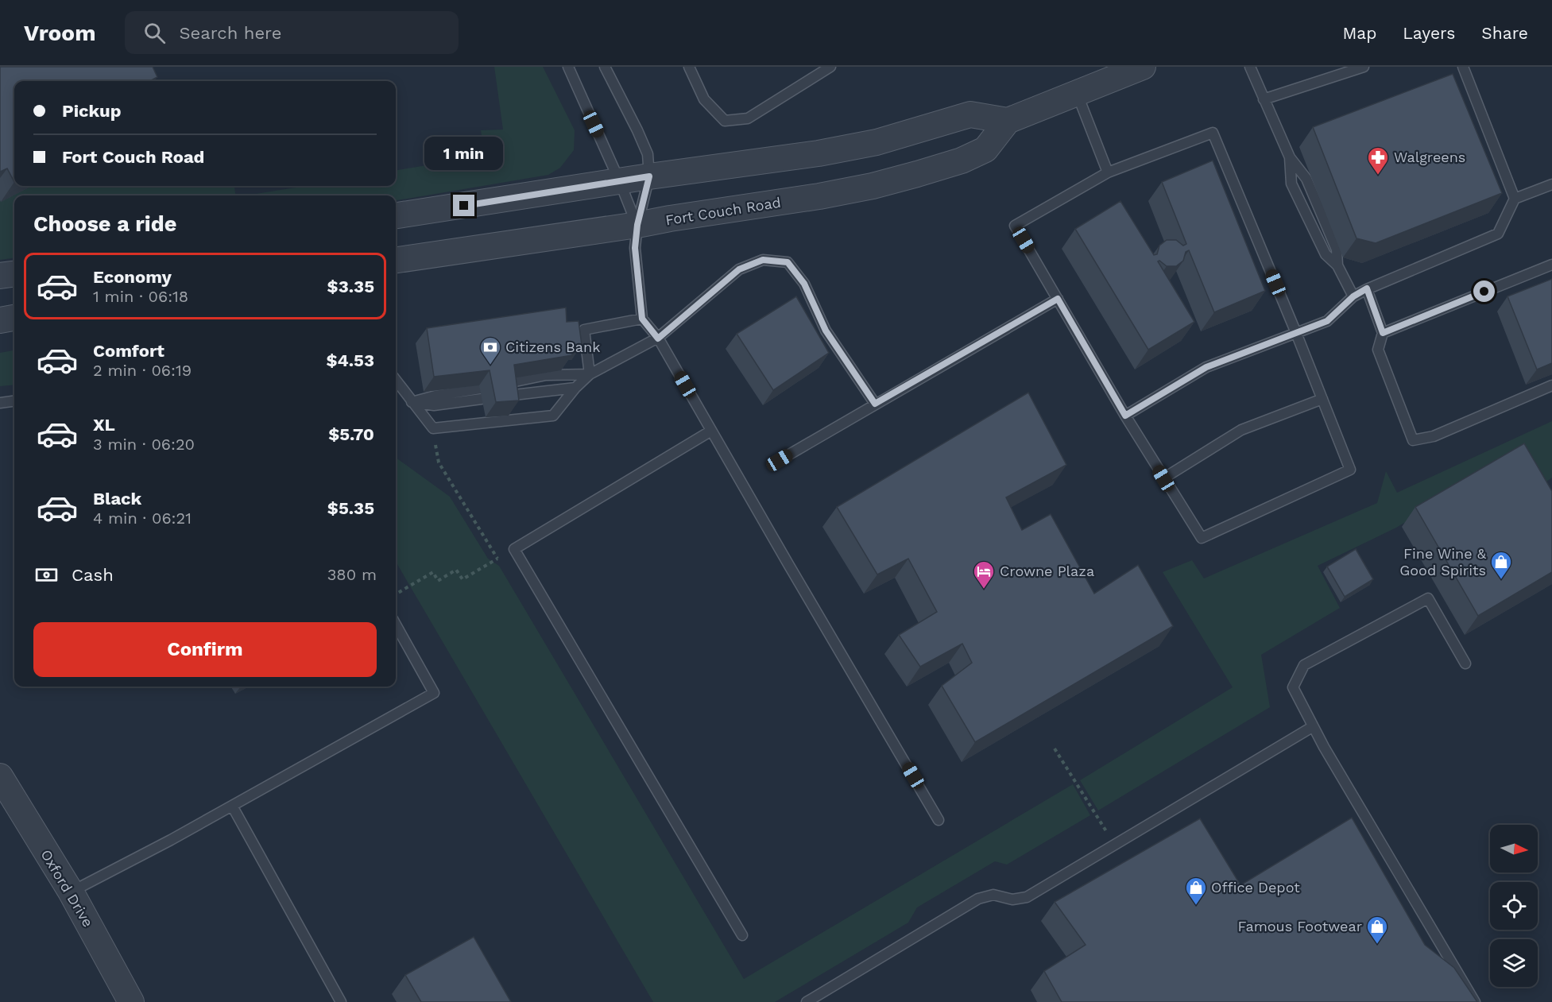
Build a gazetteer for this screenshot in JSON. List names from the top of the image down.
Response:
{
  "streets": {
    "street": ["Fort Couch Road", "Oxford Drive"]
  },
  "places": {
    "pharmacy": ["Walgreens"],
    "bank": ["Citizens Bank"],
    "shop": ["Fine Wine & Good Spirits", "Office Depot", "Famous Footwear"],
    "hotel": ["Crowne Plaza"]
  },
  "north": "right",
  "page": {
    "header": "Vroom",
    "search": "Search here",
    "nav": ["Map", "Layers", "Share"],
    "banner": ["Pickup", "Fort Couch Road"],
    "bubble": "1 min",
    "heading": "Choose a ride",
    "list": [
      {
        "name": "Economy",
        "note": "1 min · 06:18",
        "value": "$3.35"
      },
      {
        "name": "Comfort",
        "note": "2 min · 06:19",
        "value": "$4.53"
      },
      {
        "name": "XL",
        "note": "3 min · 06:20",
        "value": "$5.70"
      },
      {
        "name": "Black",
        "note": "4 min · 06:21",
        "value": "$5.35"
      }
    ],
    "pay": ["Cash", "380 m"],
    "buttons": "Confirm"
  }
}
